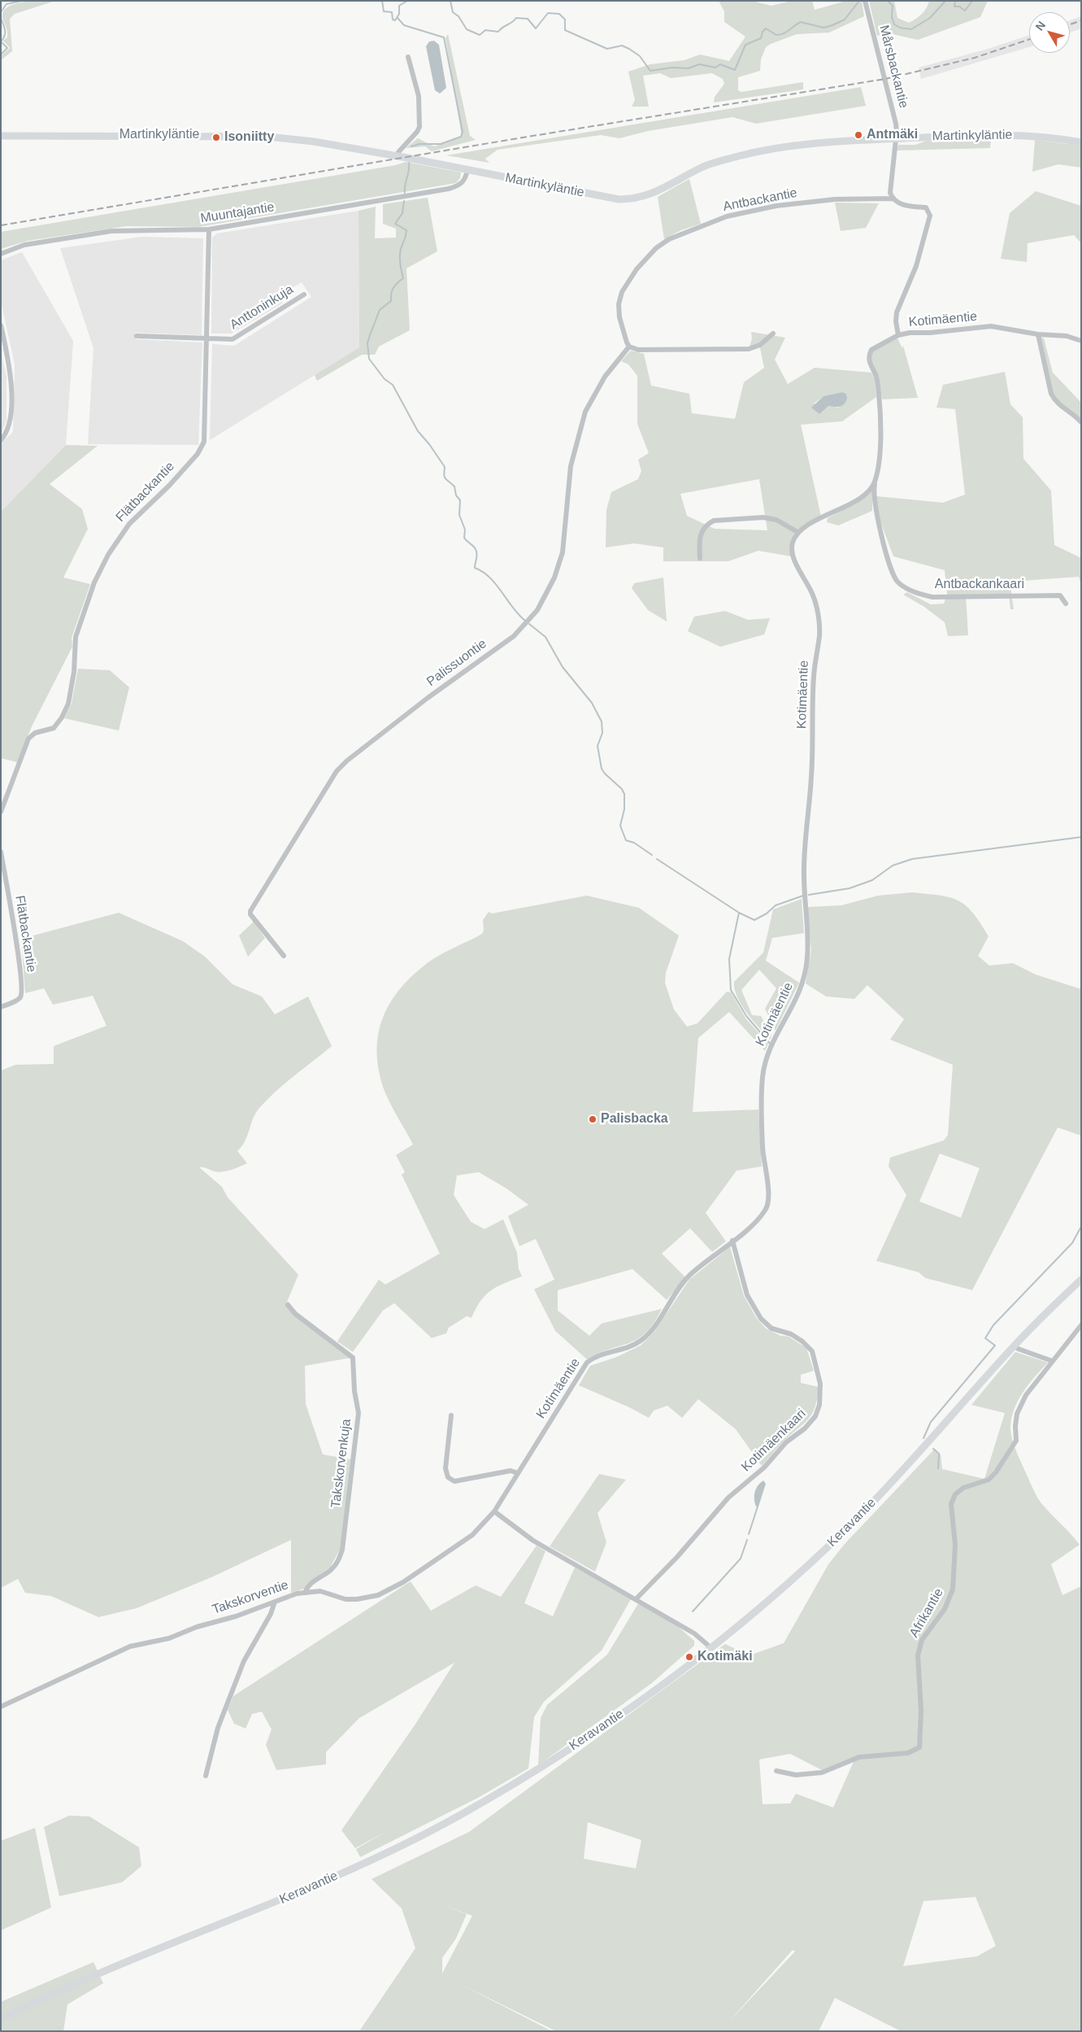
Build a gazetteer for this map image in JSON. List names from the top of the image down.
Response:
{
  "streets": {
    "main road": ["Martinkyläntie", "Keravantie"],
    "street": [
      "Mårsbackantie",
      "Antbackantie",
      "Muuntajantie",
      "Anttoninkuja",
      "Kotimäentie",
      "Flätbackantie",
      "Antbackankaari",
      "Palissuontie",
      "Kotimäenkaari",
      "Takskorvenkuja",
      "Takskorventie",
      "Afrikantie"
    ]
  },
  "crossings": [
    ["Mårsbackantie", "Martinkyläntie"],
    ["Martinkyläntie", "Muuntajantie"],
    ["Antbackantie", "Palissuontie"],
    ["Muuntajantie", "Flätbackantie"],
    ["Anttoninkuja", "Flätbackantie"],
    ["Kotimäentie", "Antbackankaari"],
    ["Kotimäentie", "Kotimäenkaari"],
    ["Kotimäentie", "Takskorventie"],
    ["Takskorvenkuja", "Takskorventie"]
  ],
  "places": [
    "Antmäki",
    "Isoniitty",
    "Palisbacka",
    "Kotimäki"
  ],
  "north": "top left"
}
